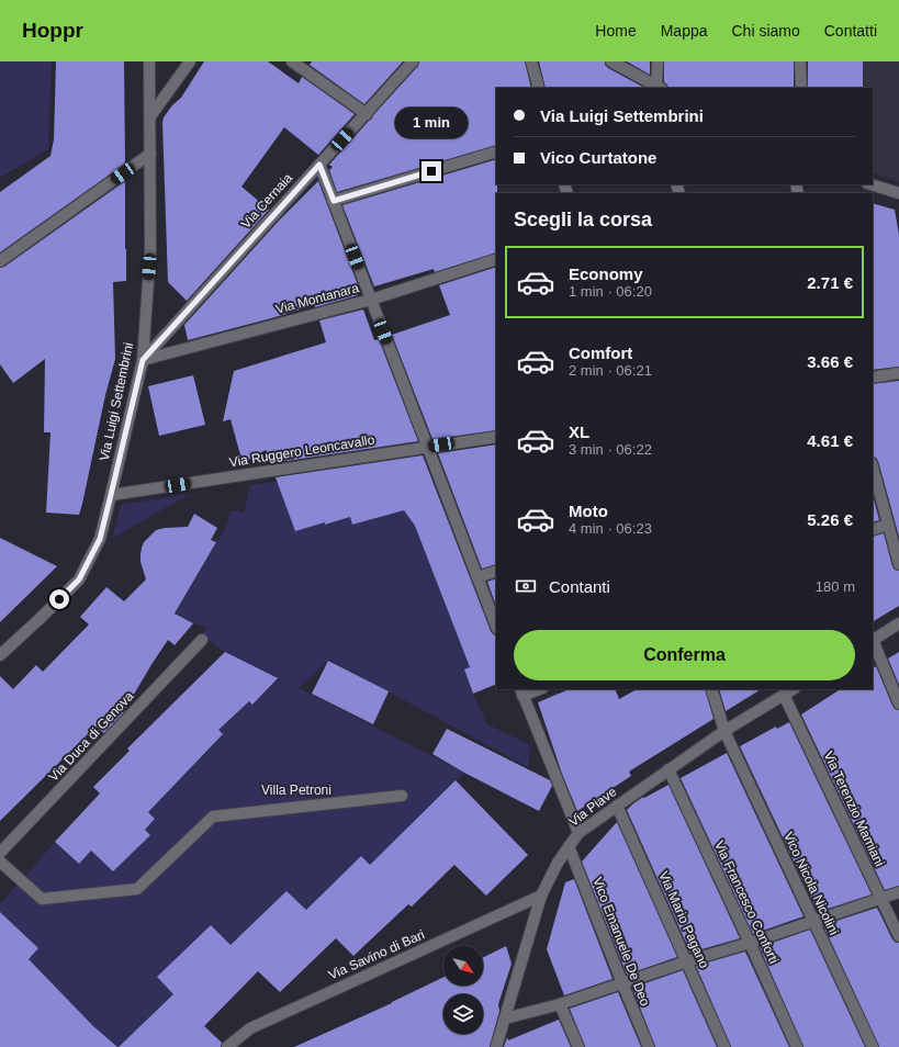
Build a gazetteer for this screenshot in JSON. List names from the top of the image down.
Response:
{
  "streets": {
    "street": [
      "Via Cernaia",
      "Via Montanara",
      "Via Luigi Settembrini",
      "Via Ruggero Leoncavallo",
      "Via Duca di Genova",
      "Via Piave",
      "Via Terenzio Mamiani",
      "Vico Nicola Nicolini",
      "Via Francesco Conforti",
      "Via Mario Pagano",
      "Vico Emanuele De Deo",
      "Via Savino di Bari"
    ]
  },
  "crossings": [
    ["Via Cernaia", "Via Montanara"],
    ["Via Cernaia", "Via Luigi Settembrini"],
    ["Via Montanara", "Via Luigi Settembrini"],
    ["Via Luigi Settembrini", "Via Ruggero Leoncavallo"],
    ["Via Piave", "Via Terenzio Mamiani"],
    ["Via Piave", "Vico Nicola Nicolini"],
    ["Via Piave", "Via Francesco Conforti"],
    ["Via Piave", "Via Mario Pagano"],
    ["Via Piave", "Vico Emanuele De Deo"],
    ["Via Piave", "Via Savino di Bari"]
  ],
  "parks": ["Villa Petroni"],
  "north": "bottom right",
  "page": {
    "header": "Hoppr",
    "nav": [
      "Home",
      "Mappa",
      "Chi siamo",
      "Contatti"
    ],
    "banner": ["Via Luigi Settembrini", "Vico Curtatone"],
    "bubble": "1 min",
    "heading": "Scegli la corsa",
    "list": [
      {
        "name": "Economy",
        "note": "1 min · 06:20",
        "value": "2.71 €"
      },
      {
        "name": "Comfort",
        "note": "2 min · 06:21",
        "value": "3.66 €"
      },
      {
        "name": "XL",
        "note": "3 min · 06:22",
        "value": "4.61 €"
      },
      {
        "name": "Moto",
        "note": "4 min · 06:23",
        "value": "5.26 €"
      }
    ],
    "pay": ["Contanti", "180 m"],
    "buttons": "Conferma"
  }
}
